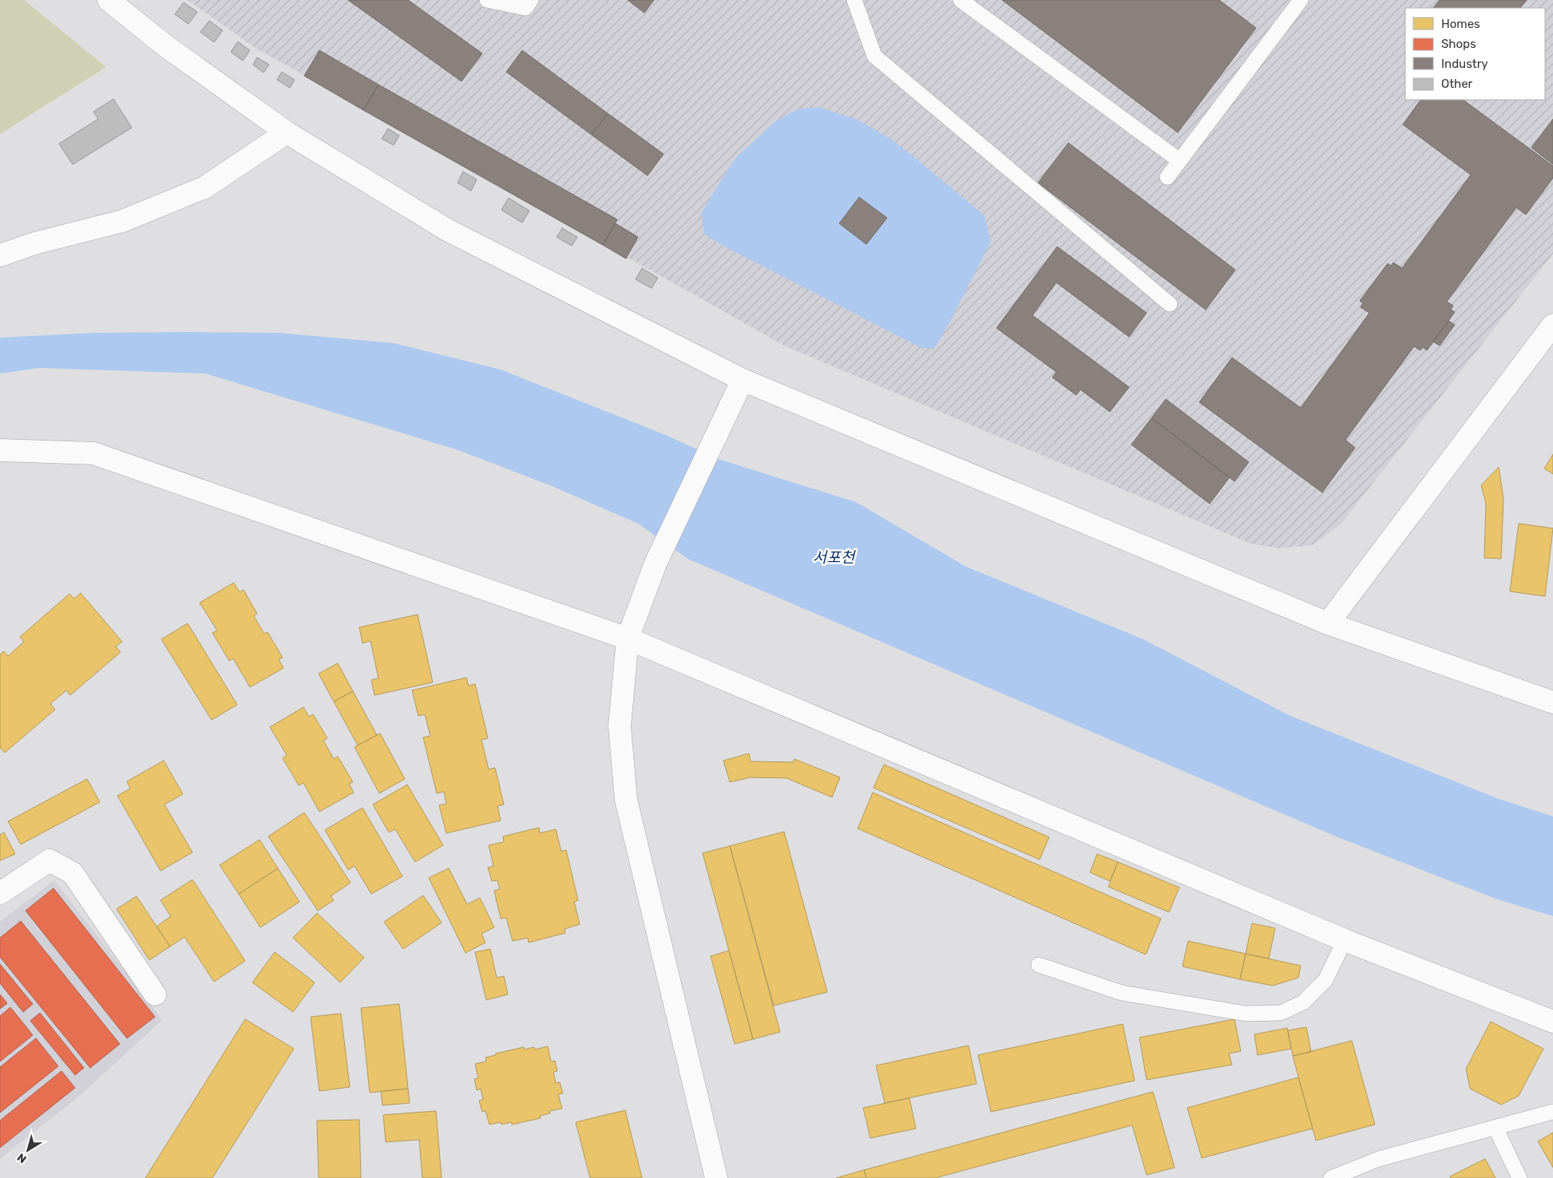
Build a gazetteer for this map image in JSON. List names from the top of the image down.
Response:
{
  "water": ["서포천"],
  "legend": [
    "Homes",
    "Shops",
    "Industry",
    "Other"
  ],
  "north": "bottom left"
}
